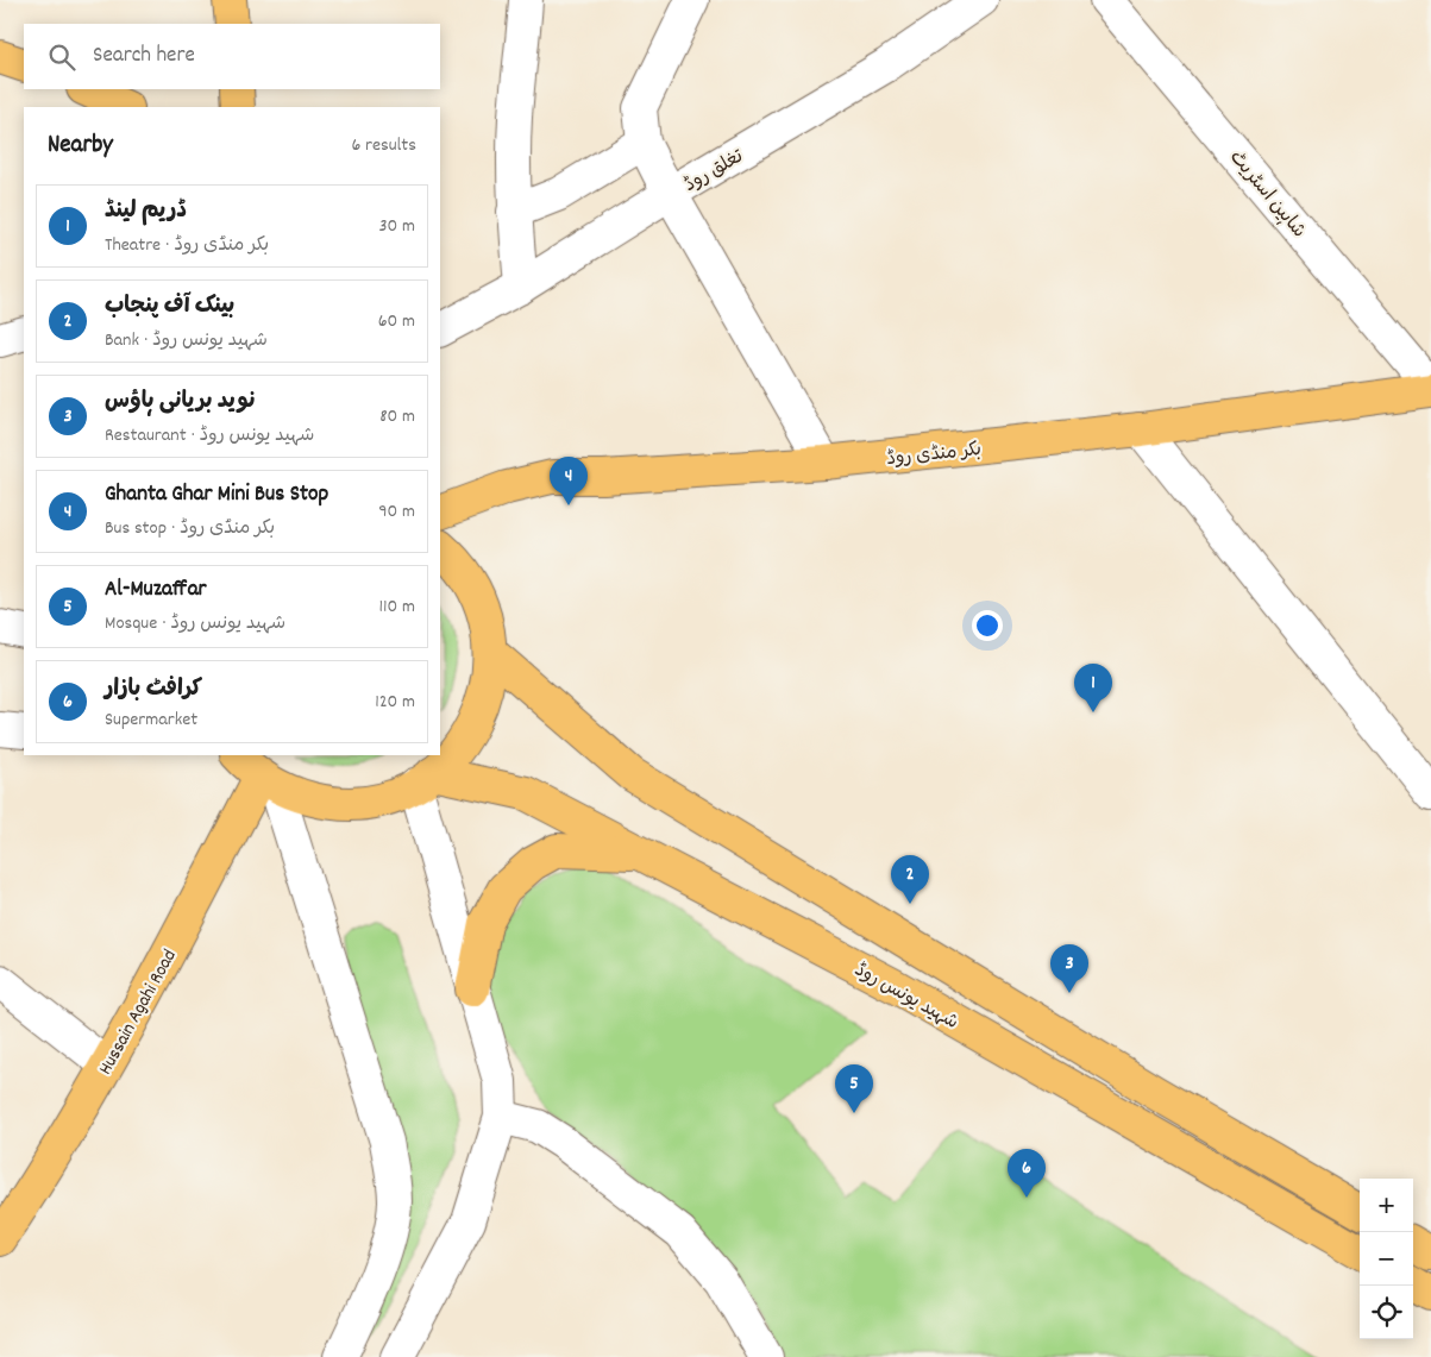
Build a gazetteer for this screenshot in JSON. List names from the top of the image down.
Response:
{
  "streets": {
    "main road": ["بکر منڈی روڈ", "شہید یونس روڈ", "Hussain Agahi Road"],
    "street": ["تغلق روڈ", "شاہین اسٹریٹ"]
  },
  "crossings": [
    ["شاہین اسٹریٹ", "بکر منڈی روڈ"]
  ],
  "page": {
    "search": "Search here",
    "heading": ["Nearby", "6 results"],
    "list": [
      {
        "mark": "1",
        "name": "ڈریم لینڈ",
        "note": "Theatre · بکر منڈی روڈ",
        "value": "30 m"
      },
      {
        "mark": "2",
        "name": "بینک آف پنجاب",
        "note": "Bank · شہید یونس روڈ",
        "value": "60 m"
      },
      {
        "mark": "3",
        "name": "نوید بریانی ہاؤس",
        "note": "Restaurant · شہید یونس روڈ",
        "value": "80 m"
      },
      {
        "mark": "4",
        "name": "Ghanta Ghar Mini Bus Stop",
        "note": "Bus stop · بکر منڈی روڈ",
        "value": "90 m"
      },
      {
        "mark": "5",
        "name": "Al-Muzaffar",
        "note": "Mosque · شہید یونس روڈ",
        "value": "110 m"
      },
      {
        "mark": "6",
        "name": "کرافٹ بازار",
        "note": "Supermarket",
        "value": "120 m"
      }
    ],
    "pins": [
      "4",
      "1",
      "2",
      "3",
      "5",
      "6"
    ],
    "map_buttons": ["+", "−"]
  }
}
